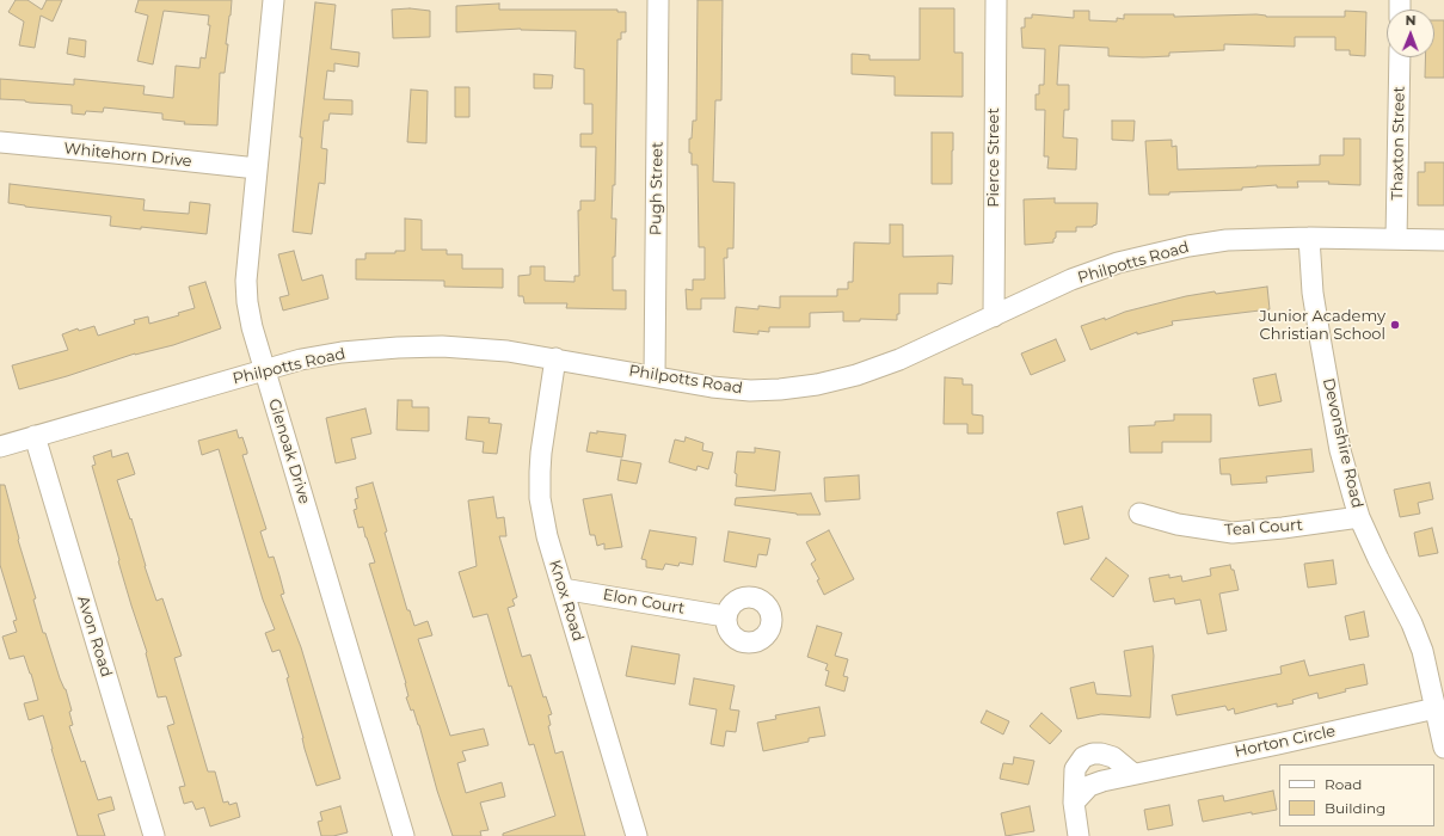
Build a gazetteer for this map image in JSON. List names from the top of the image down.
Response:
{
  "streets": {
    "street": [
      "Thaxton Street",
      "Whitehorn Drive",
      "Pierce Street",
      "Pugh Street",
      "Philpotts Road",
      "Devonshire Road",
      "Glenoak Drive",
      "Teal Court",
      "Knox Road",
      "Elon Court",
      "Avon Road",
      "Horton Circle"
    ]
  },
  "crossings": [
    ["Thaxton Street", "Philpotts Road"],
    ["Whitehorn Drive", "Glenoak Drive"],
    ["Pierce Street", "Philpotts Road"],
    ["Pugh Street", "Philpotts Road"],
    ["Philpotts Road", "Devonshire Road"],
    ["Philpotts Road", "Glenoak Drive"],
    ["Philpotts Road", "Knox Road"],
    ["Philpotts Road", "Avon Road"],
    ["Devonshire Road", "Teal Court"],
    ["Devonshire Road", "Horton Circle"],
    ["Knox Road", "Elon Court"]
  ],
  "places": ["Junior Academy Christian School"],
  "legend": ["Road", "Building"],
  "north": "top"
}
